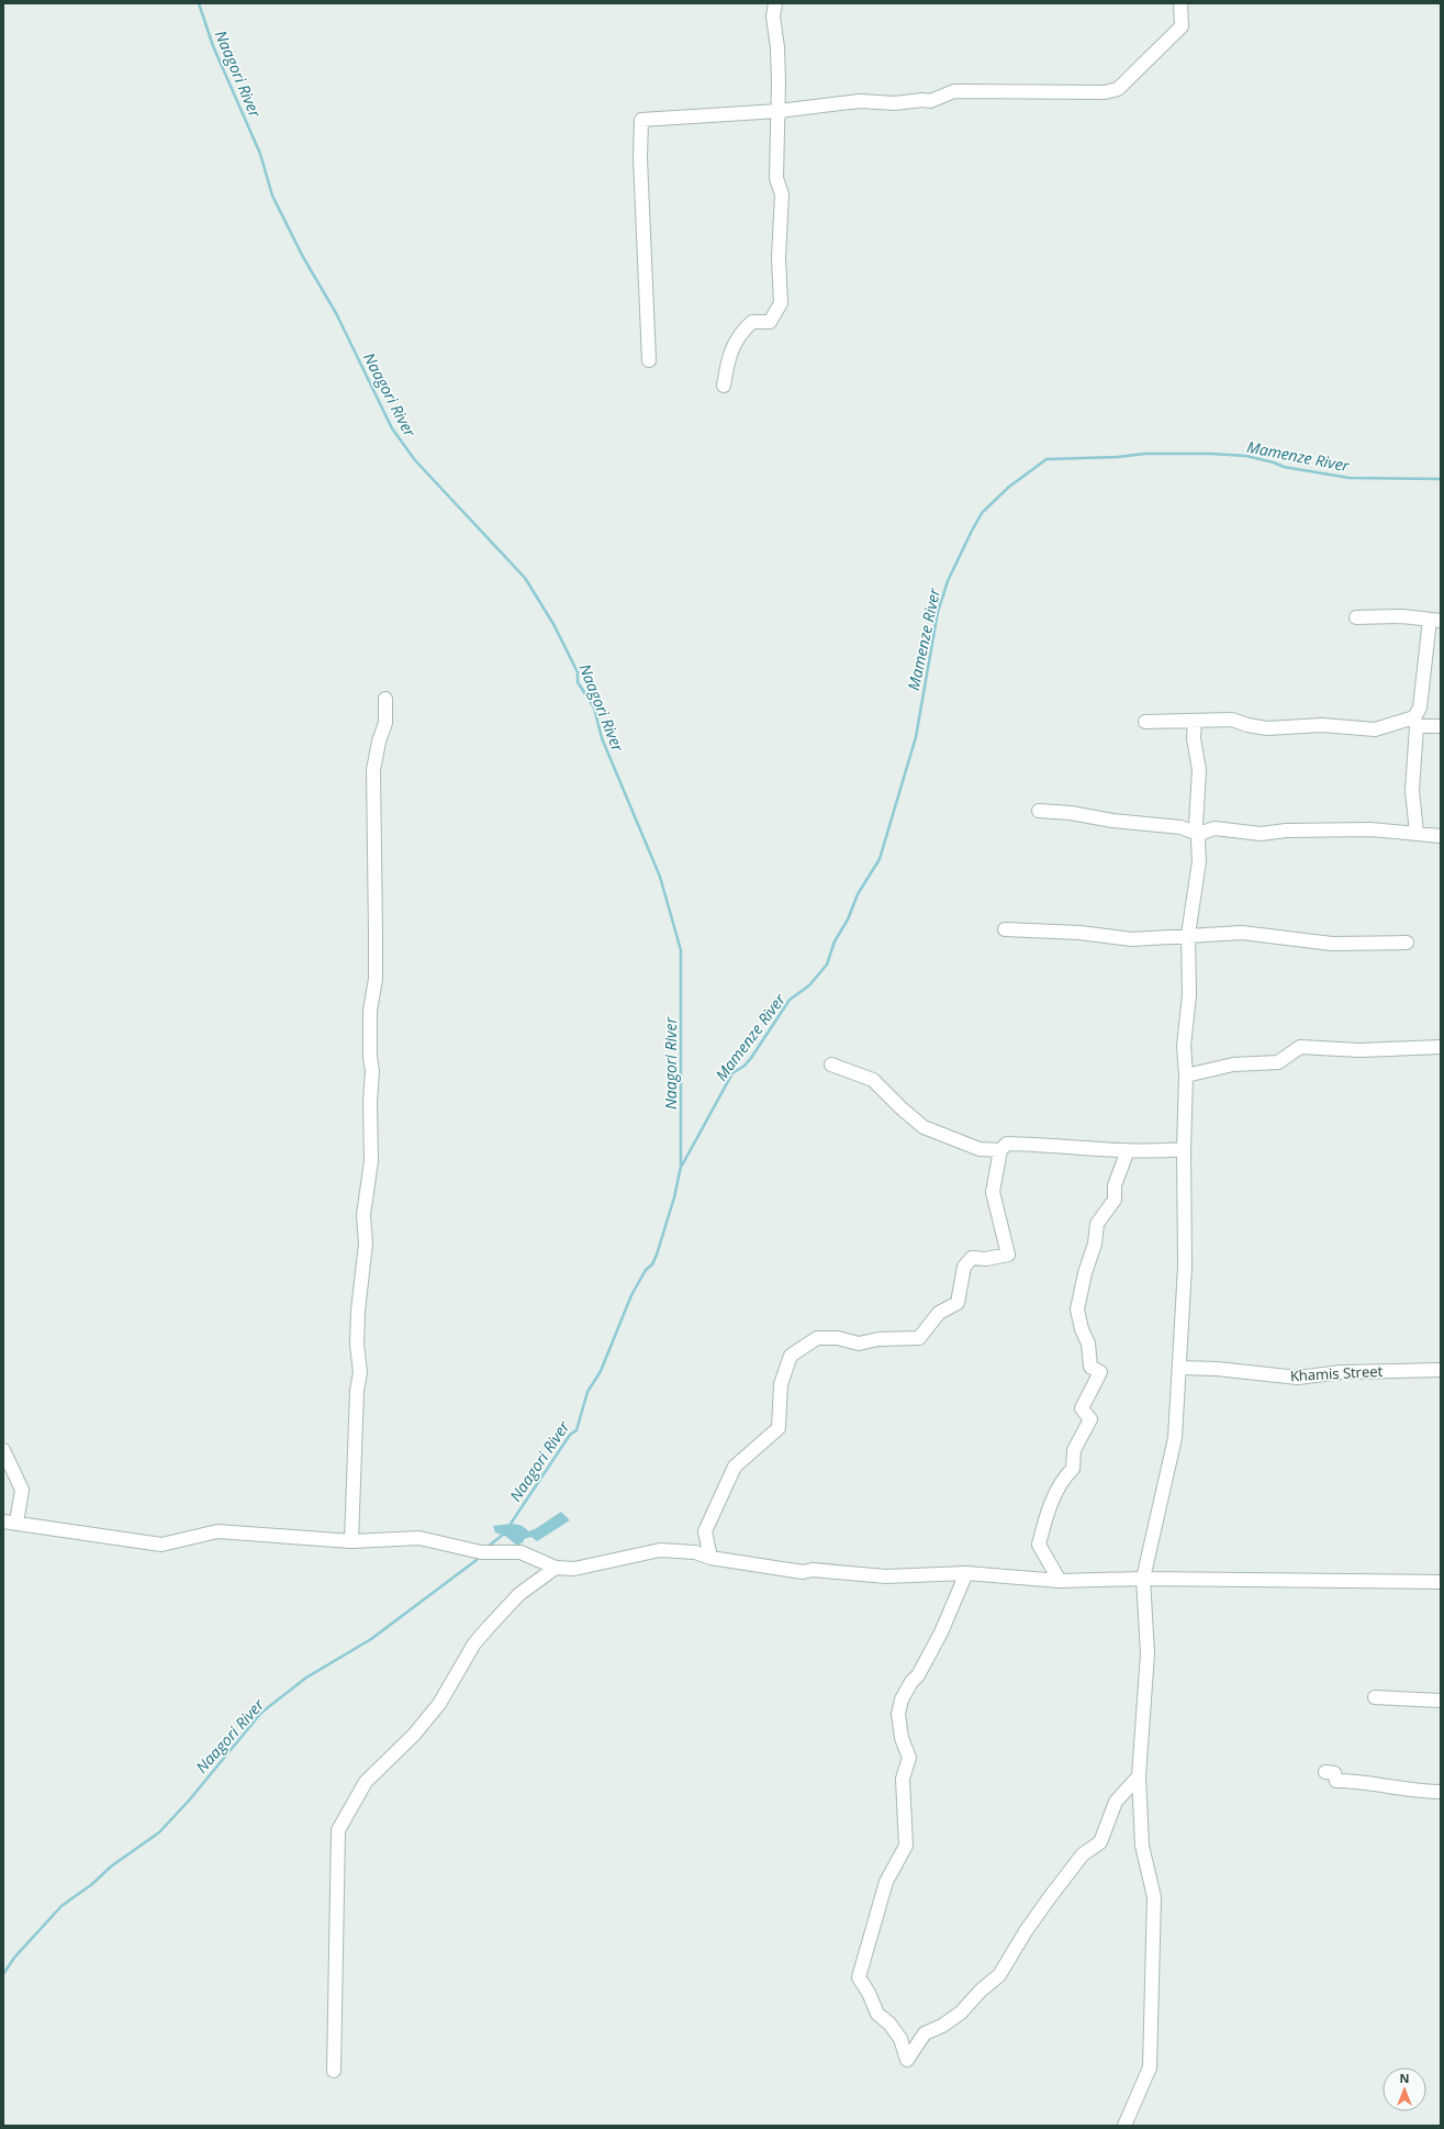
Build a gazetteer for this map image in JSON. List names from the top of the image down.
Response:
{
  "streets": {
    "street": ["Khamis Street"]
  },
  "water": ["Naagori River", "Mamenze River"],
  "north": "top"
}
